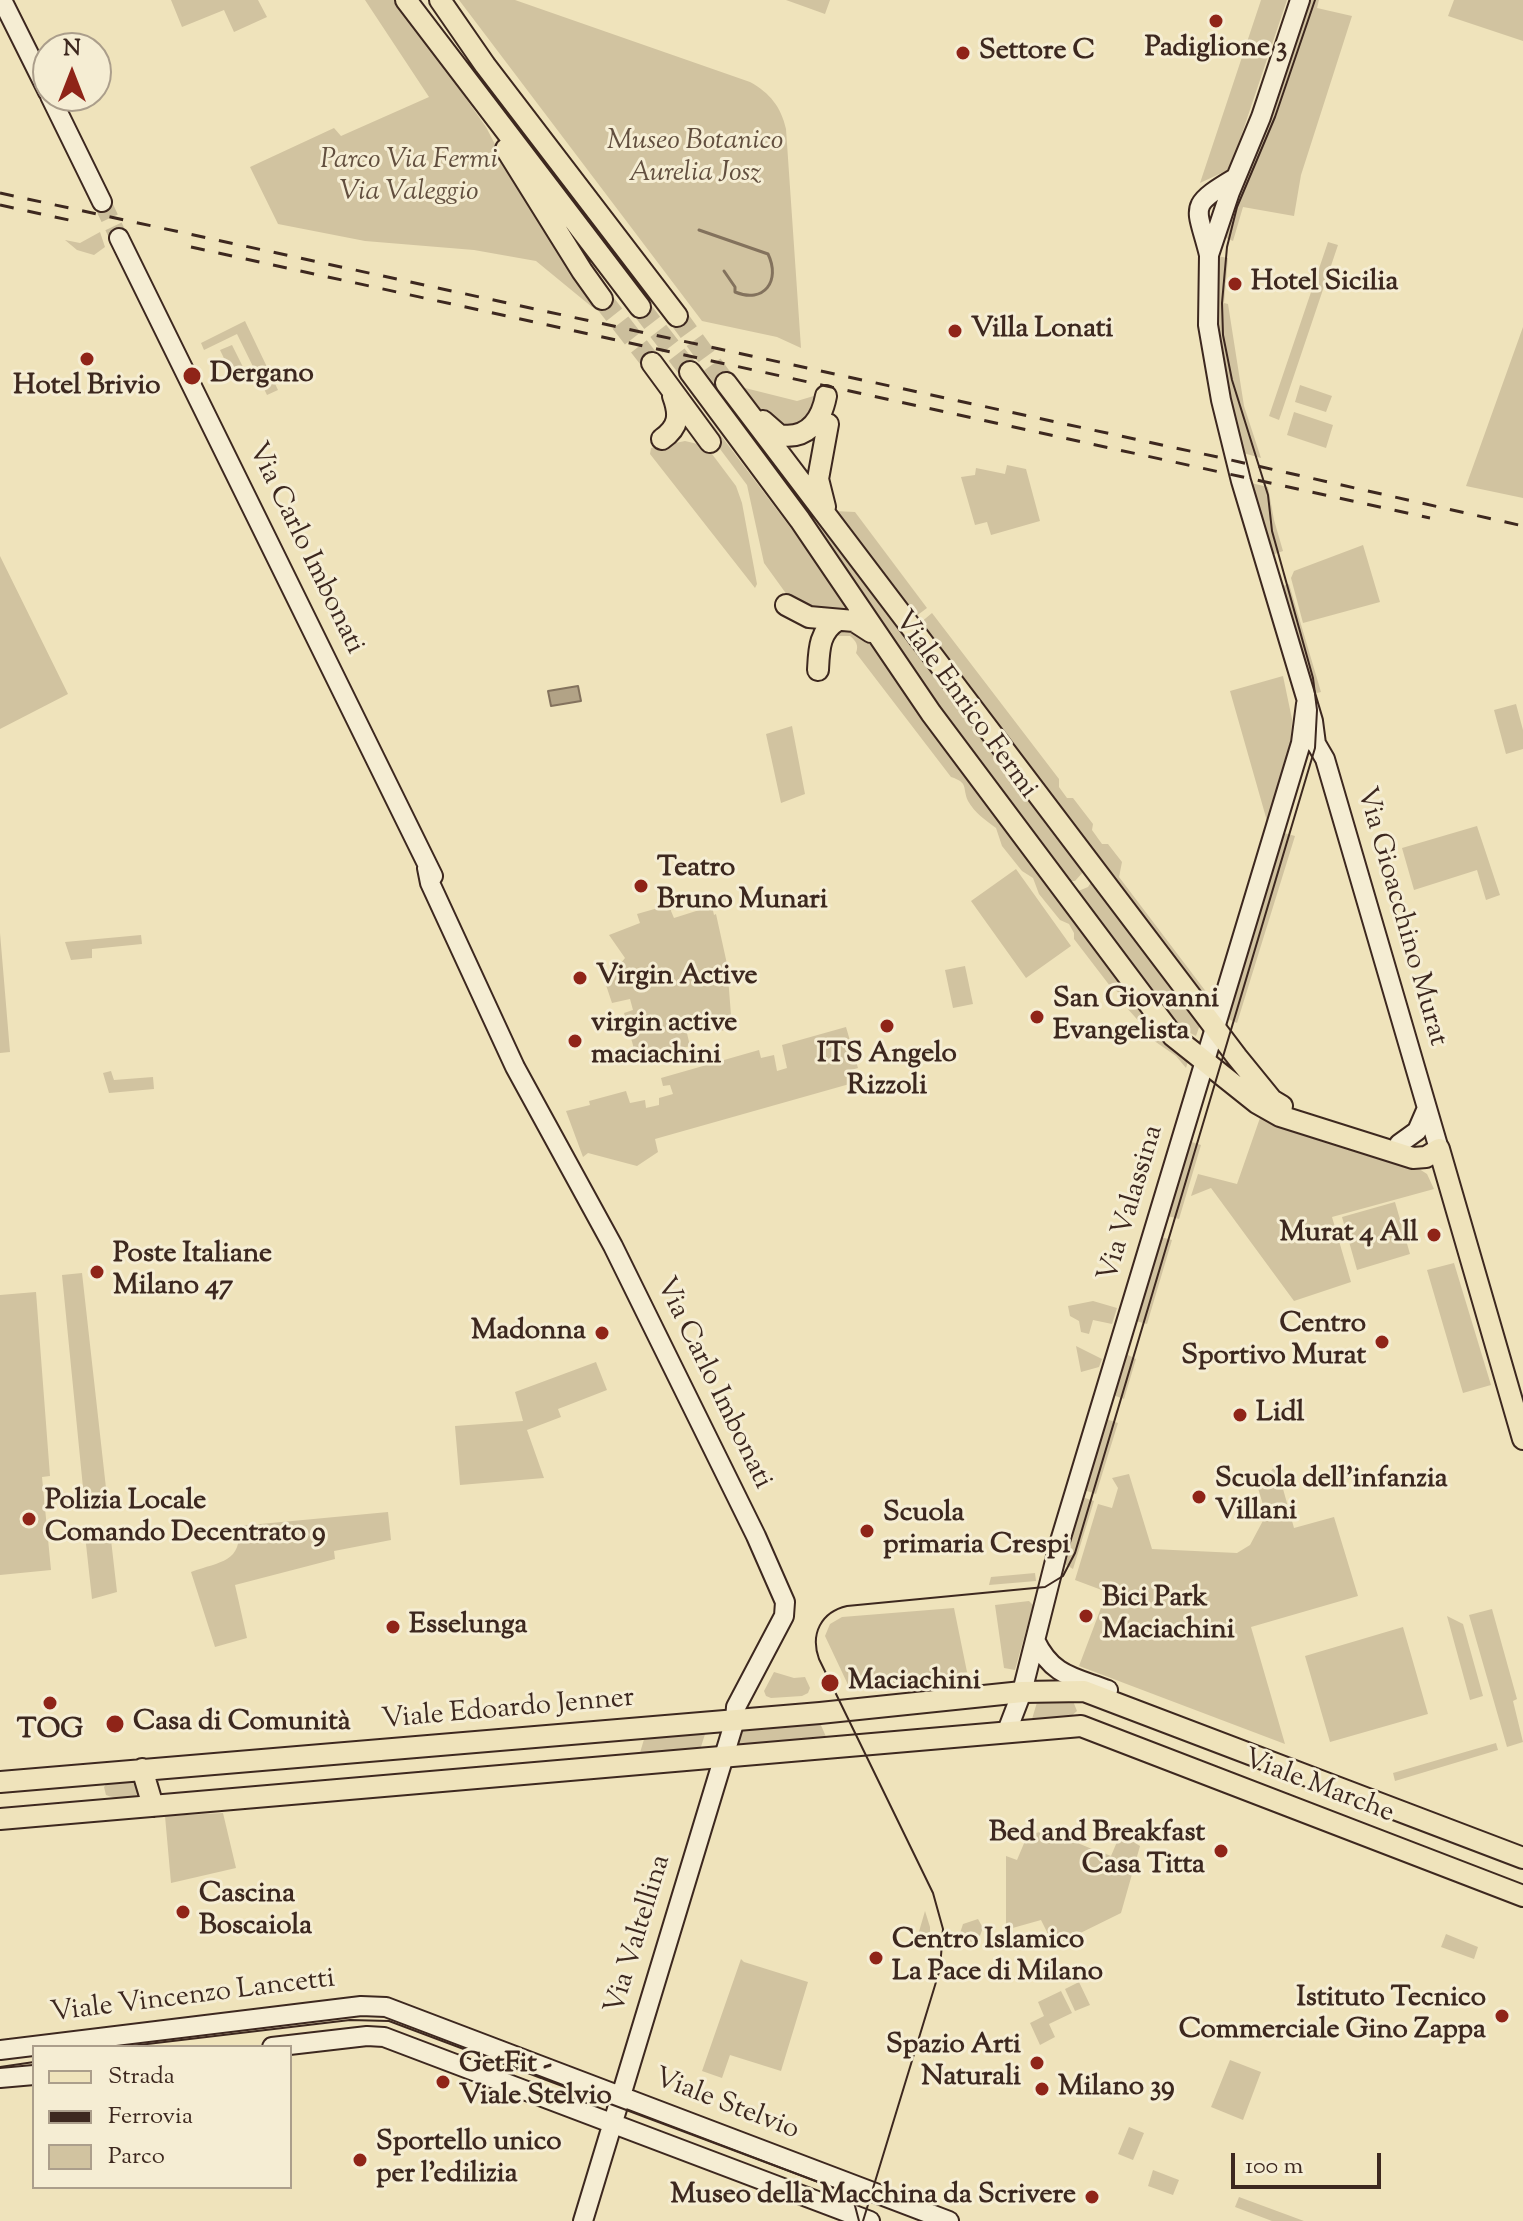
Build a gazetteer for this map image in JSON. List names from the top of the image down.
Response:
{
  "streets": {
    "main road": [
      "Via Carlo Imbonati",
      "Viale Enrico Fermi",
      "Via Gioacchino Murat",
      "Via Valassina",
      "Viale Edoardo Jenner",
      "Viale Marche",
      "Via Valtellina",
      "Viale Vincenzo Lancetti",
      "Viale Stelvio"
    ]
  },
  "crossings": [
    ["Via Carlo Imbonati", "Via Valtellina"],
    ["Viale Enrico Fermi", "Via Gioacchino Murat"],
    ["Viale Enrico Fermi", "Via Valassina"],
    ["Via Gioacchino Murat", "Via Valassina"],
    ["Via Valassina", "Viale Marche"],
    ["Viale Edoardo Jenner", "Viale Marche"],
    ["Viale Edoardo Jenner", "Via Valtellina"],
    ["Viale Marche", "Via Valtellina"],
    ["Via Valtellina", "Viale Stelvio"],
    ["Viale Vincenzo Lancetti", "Viale Stelvio"]
  ],
  "parks": ["Museo Botanico Aurelia Josz", "Parco Via Fermi Via Valeggio"],
  "places": [
    "Padiglione 3",
    "Settore C",
    "Hotel Sicilia",
    "Villa Lonati",
    "Hotel Brivio",
    "Dergano",
    "Teatro Bruno Munari",
    "Virgin Active",
    "San Giovanni Evangelista",
    "ITS Angelo Rizzoli",
    "virgin active maciachini",
    "Murat 4 All",
    "Poste Italiane Milano 47",
    "Madonna",
    "Centro Sportivo Murat",
    "Lidl",
    "Scuola dell'infanzia Villani",
    "Polizia Locale Comando Decentrato 9",
    "Scuola primaria Crespi",
    "Bici Park Maciachini",
    "Esselunga",
    "Maciachini",
    "TOG",
    "Casa di Comunità",
    "Bed and Breakfast Casa Titta",
    "Cascina Boscaiola",
    "Centro Islamico La Pace di Milano",
    "Istituto Tecnico Commerciale Gino Zappa",
    "Spazio Arti Naturali",
    "GetFit - Viale Stelvio",
    "Milano 39",
    "Sportello unico per l'edilizia",
    "Museo della Macchina da Scrivere"
  ],
  "legend": ["Strada", "Ferrovia", "Parco"],
  "scale_bar": "100 m",
  "north": "top"
}
